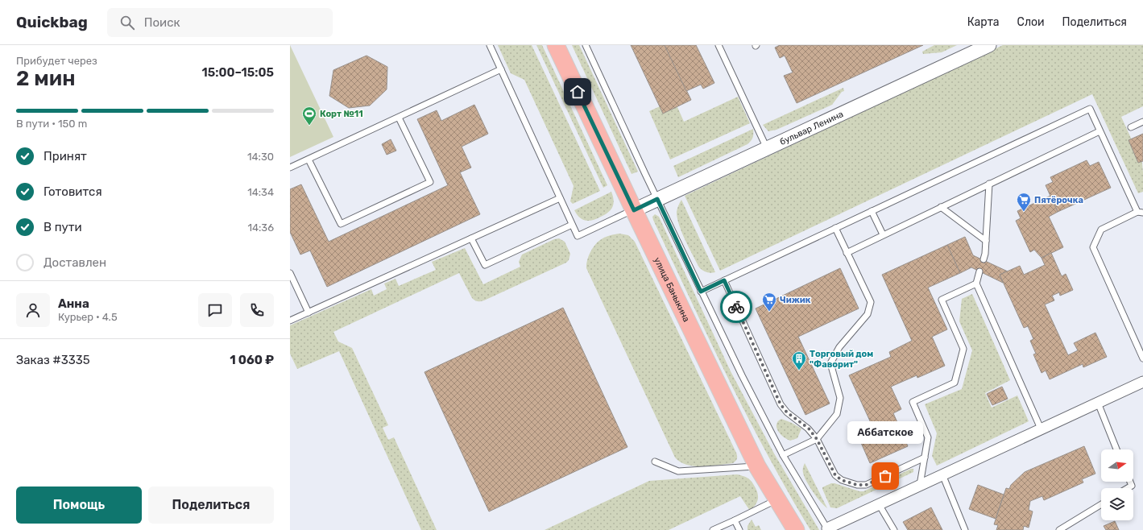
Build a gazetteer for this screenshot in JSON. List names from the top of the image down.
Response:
{
  "streets": {
    "main road": ["улица Баныкина"],
    "street": ["бульвар Ленина"]
  },
  "crossings": [
    ["бульвар Ленина", "улица Баныкина"]
  ],
  "places": {
    "sports": ["Корт №11"],
    "supermarket": ["Пятёрочка", "Чижик"],
    "building": ["Торговый дом \"Фаворит\""],
    "other": ["Аббатское"]
  },
  "north": "right",
  "page": {
    "header": "Quickbag",
    "search": "Поиск",
    "nav": ["Карта", "Слои", "Поделиться"],
    "heading": ["2 мин", "Прибудет через", "15:00–15:05"],
    "panel": [
      "Анна",
      "Курьер · 4.5",
      "Заказ #3335",
      "1 060 ₽"
    ],
    "bar": "В пути · 150 m",
    "list": [
      ["Принят", "14:30"],
      ["Готовится", "14:34"],
      ["В пути", "14:36"],
      "Доставлен"
    ],
    "bubble": "Аббатское",
    "buttons": ["Помощь", "Поделиться"]
  }
}
